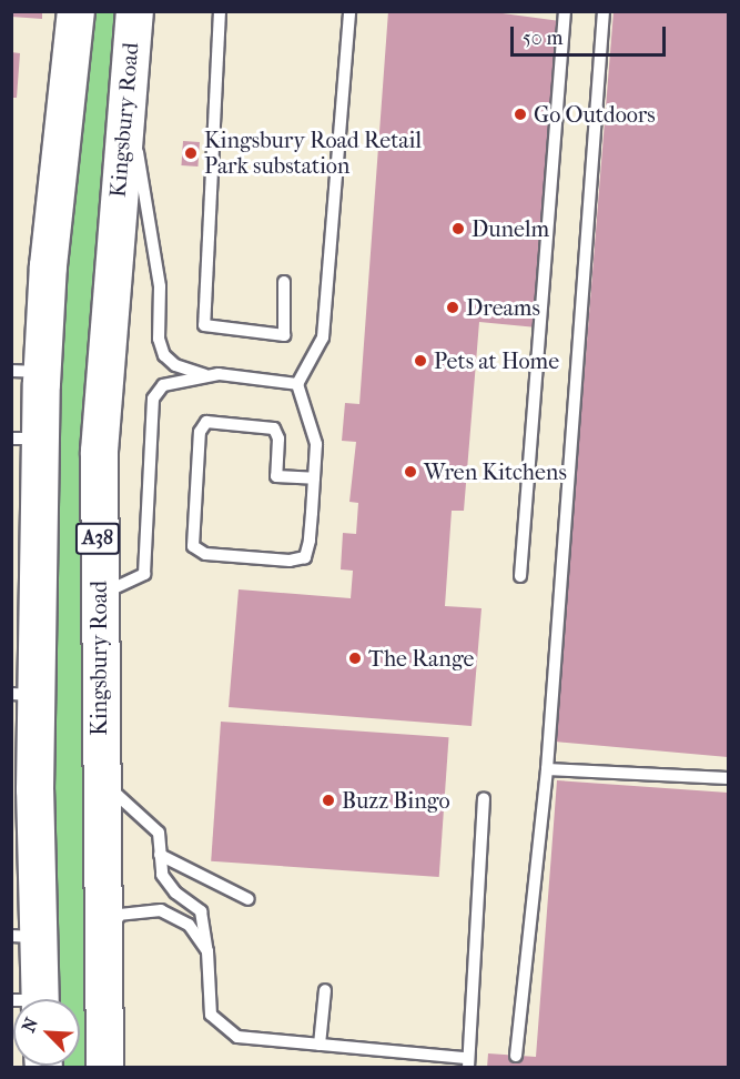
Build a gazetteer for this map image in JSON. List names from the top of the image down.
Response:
{
  "streets": {
    "highway": ["Kingsbury Road", "A38"]
  },
  "places": [
    "Go Outdoors",
    "Kingsbury Road Retail Park substation",
    "Dunelm",
    "Dreams",
    "Pets at Home",
    "Wren Kitchens",
    "The Range",
    "Buzz Bingo"
  ],
  "scale_bar": "50 m",
  "north": "top left"
}
